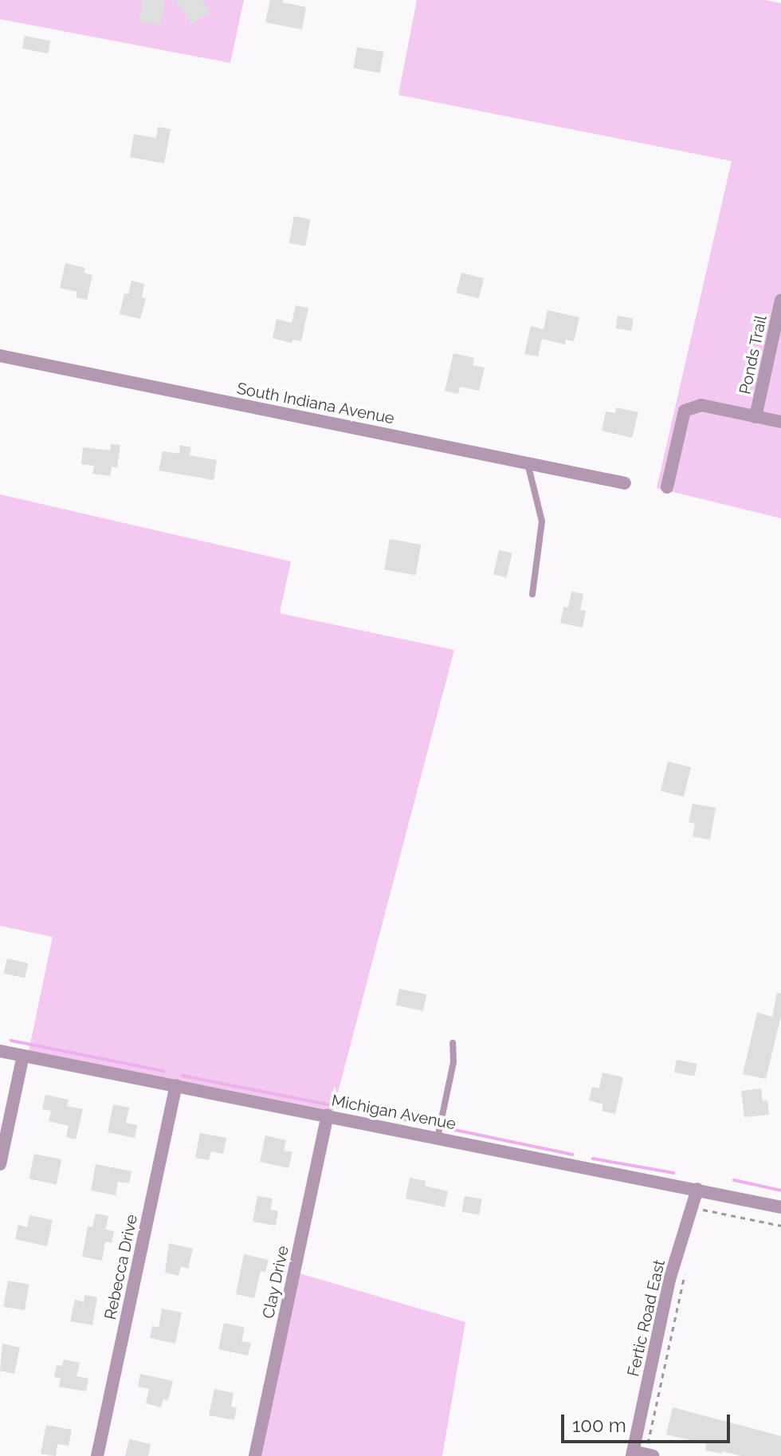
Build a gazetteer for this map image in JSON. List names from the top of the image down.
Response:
{
  "streets": {
    "street": [
      "Ponds Trail",
      "South Indiana Avenue",
      "Michigan Avenue",
      "Rebecca Drive",
      "Clay Drive",
      "Fertic Road East"
    ]
  },
  "crossings": [
    ["Michigan Avenue", "Rebecca Drive"],
    ["Michigan Avenue", "Clay Drive"],
    ["Michigan Avenue", "Fertic Road East"]
  ],
  "scale_bar": "100 m"
}
